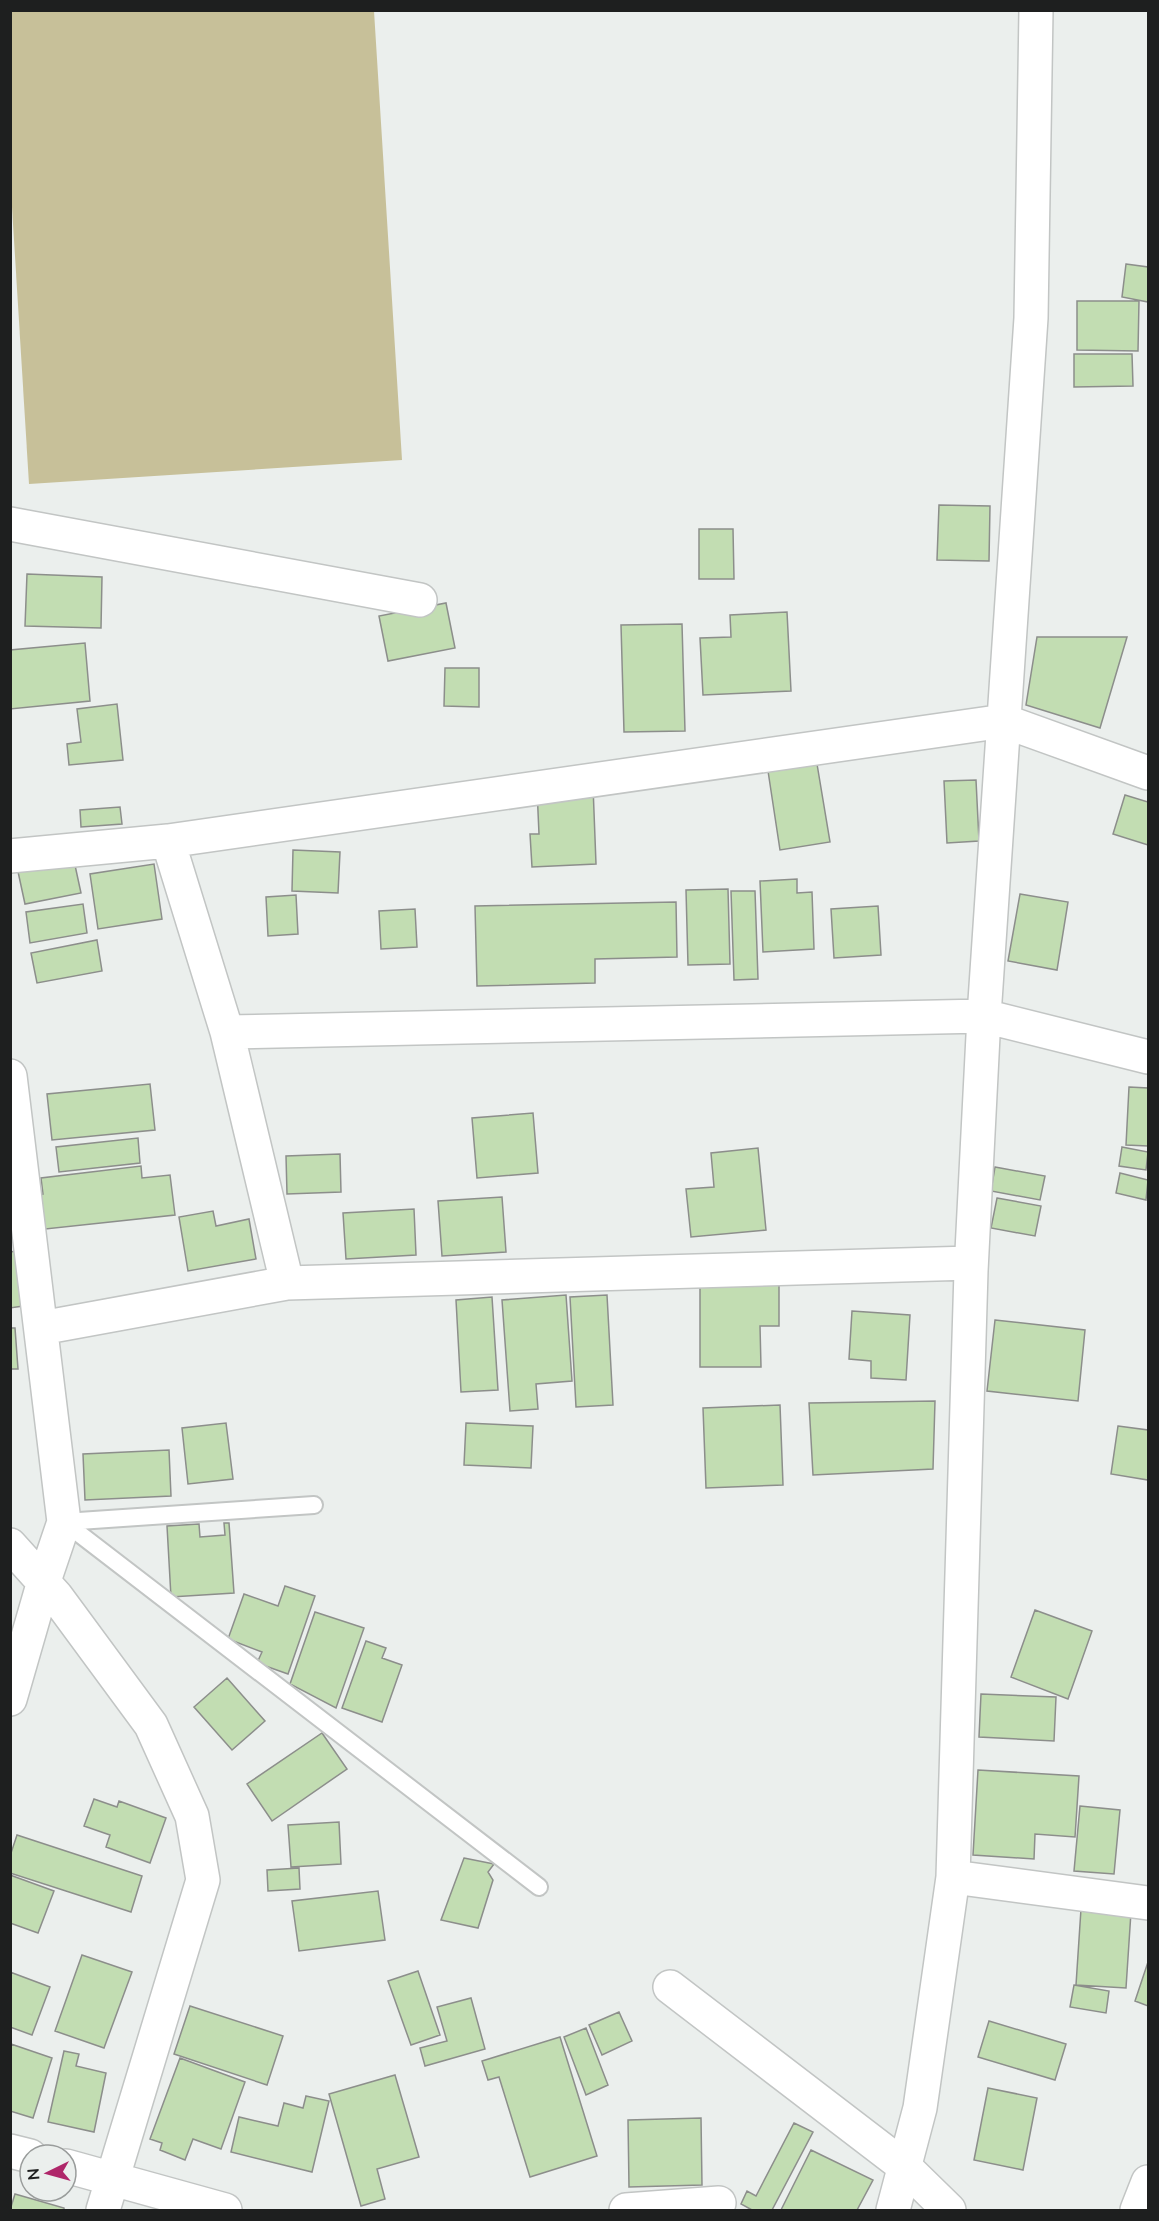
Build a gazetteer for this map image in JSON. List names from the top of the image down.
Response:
{
  "north": "left"
}
